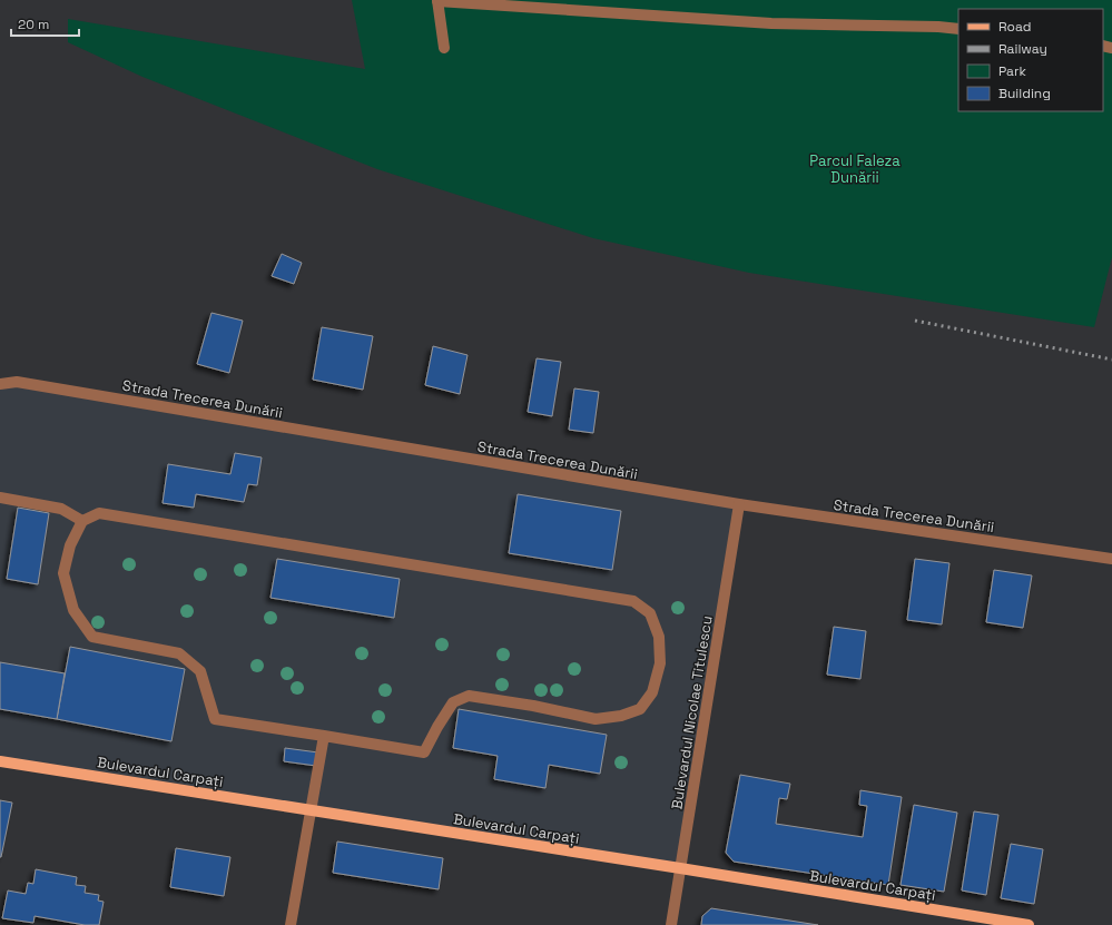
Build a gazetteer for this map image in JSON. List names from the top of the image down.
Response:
{
  "streets": {
    "main road": ["Bulevardul Carpați"],
    "street": ["Strada Trecerea Dunării", "Bulevardul Nicolae Titulescu"]
  },
  "crossings": [
    ["Strada Trecerea Dunării", "Bulevardul Nicolae Titulescu"],
    ["Bulevardul Nicolae Titulescu", "Bulevardul Carpați"]
  ],
  "parks": ["Parcul Faleza Dunării"],
  "legend": [
    "Road",
    "Railway",
    "Park",
    "Building"
  ],
  "scale_bar": "20 m"
}
